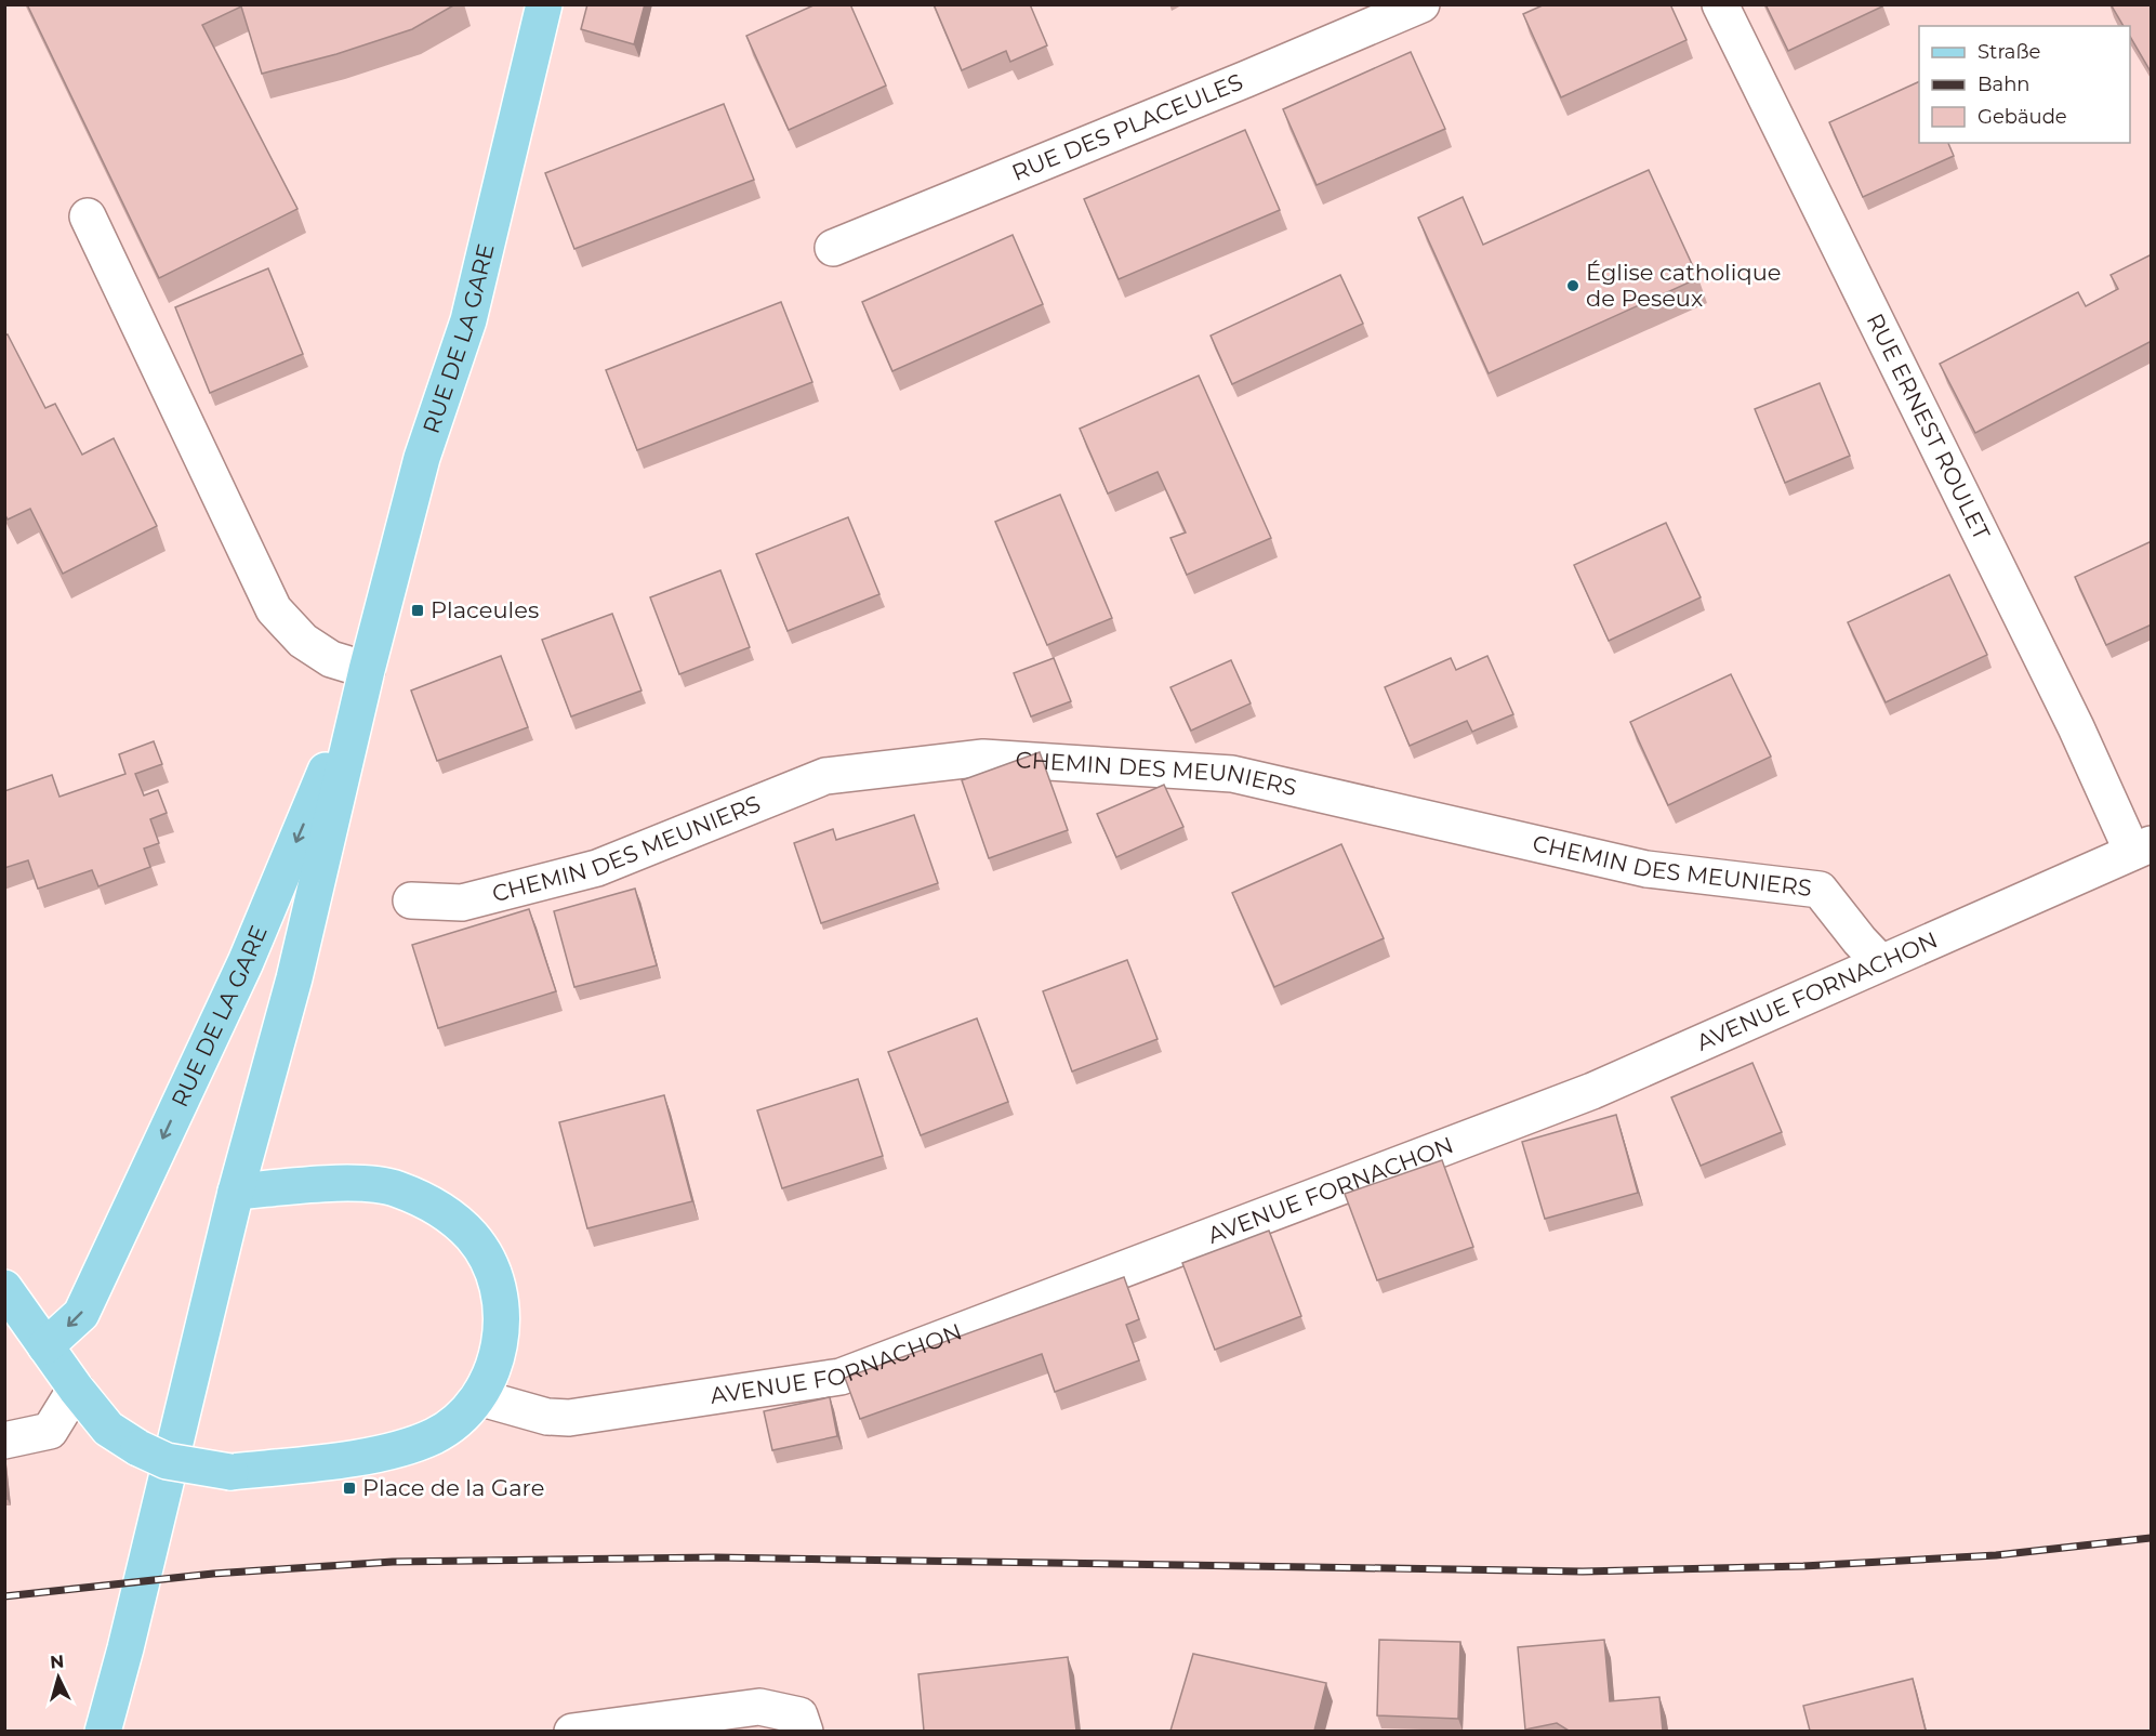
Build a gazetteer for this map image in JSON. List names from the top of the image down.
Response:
{
  "streets": {
    "main road": ["RUE DE LA GARE"],
    "street": [
      "RUE DES PLACEULES",
      "RUE ERNEST ROULET",
      "CHEMIN DES MEUNIERS",
      "AVENUE FORNACHON"
    ]
  },
  "crossings": [
    ["RUE ERNEST ROULET", "AVENUE FORNACHON"],
    ["CHEMIN DES MEUNIERS", "AVENUE FORNACHON"]
  ],
  "places": {
    "other": ["Église catholique de Peseux"],
    "transit": ["Placeules", "Place de la Gare"]
  },
  "legend": ["Straße", "Bahn", "Gebäude"],
  "north": "top"
}
